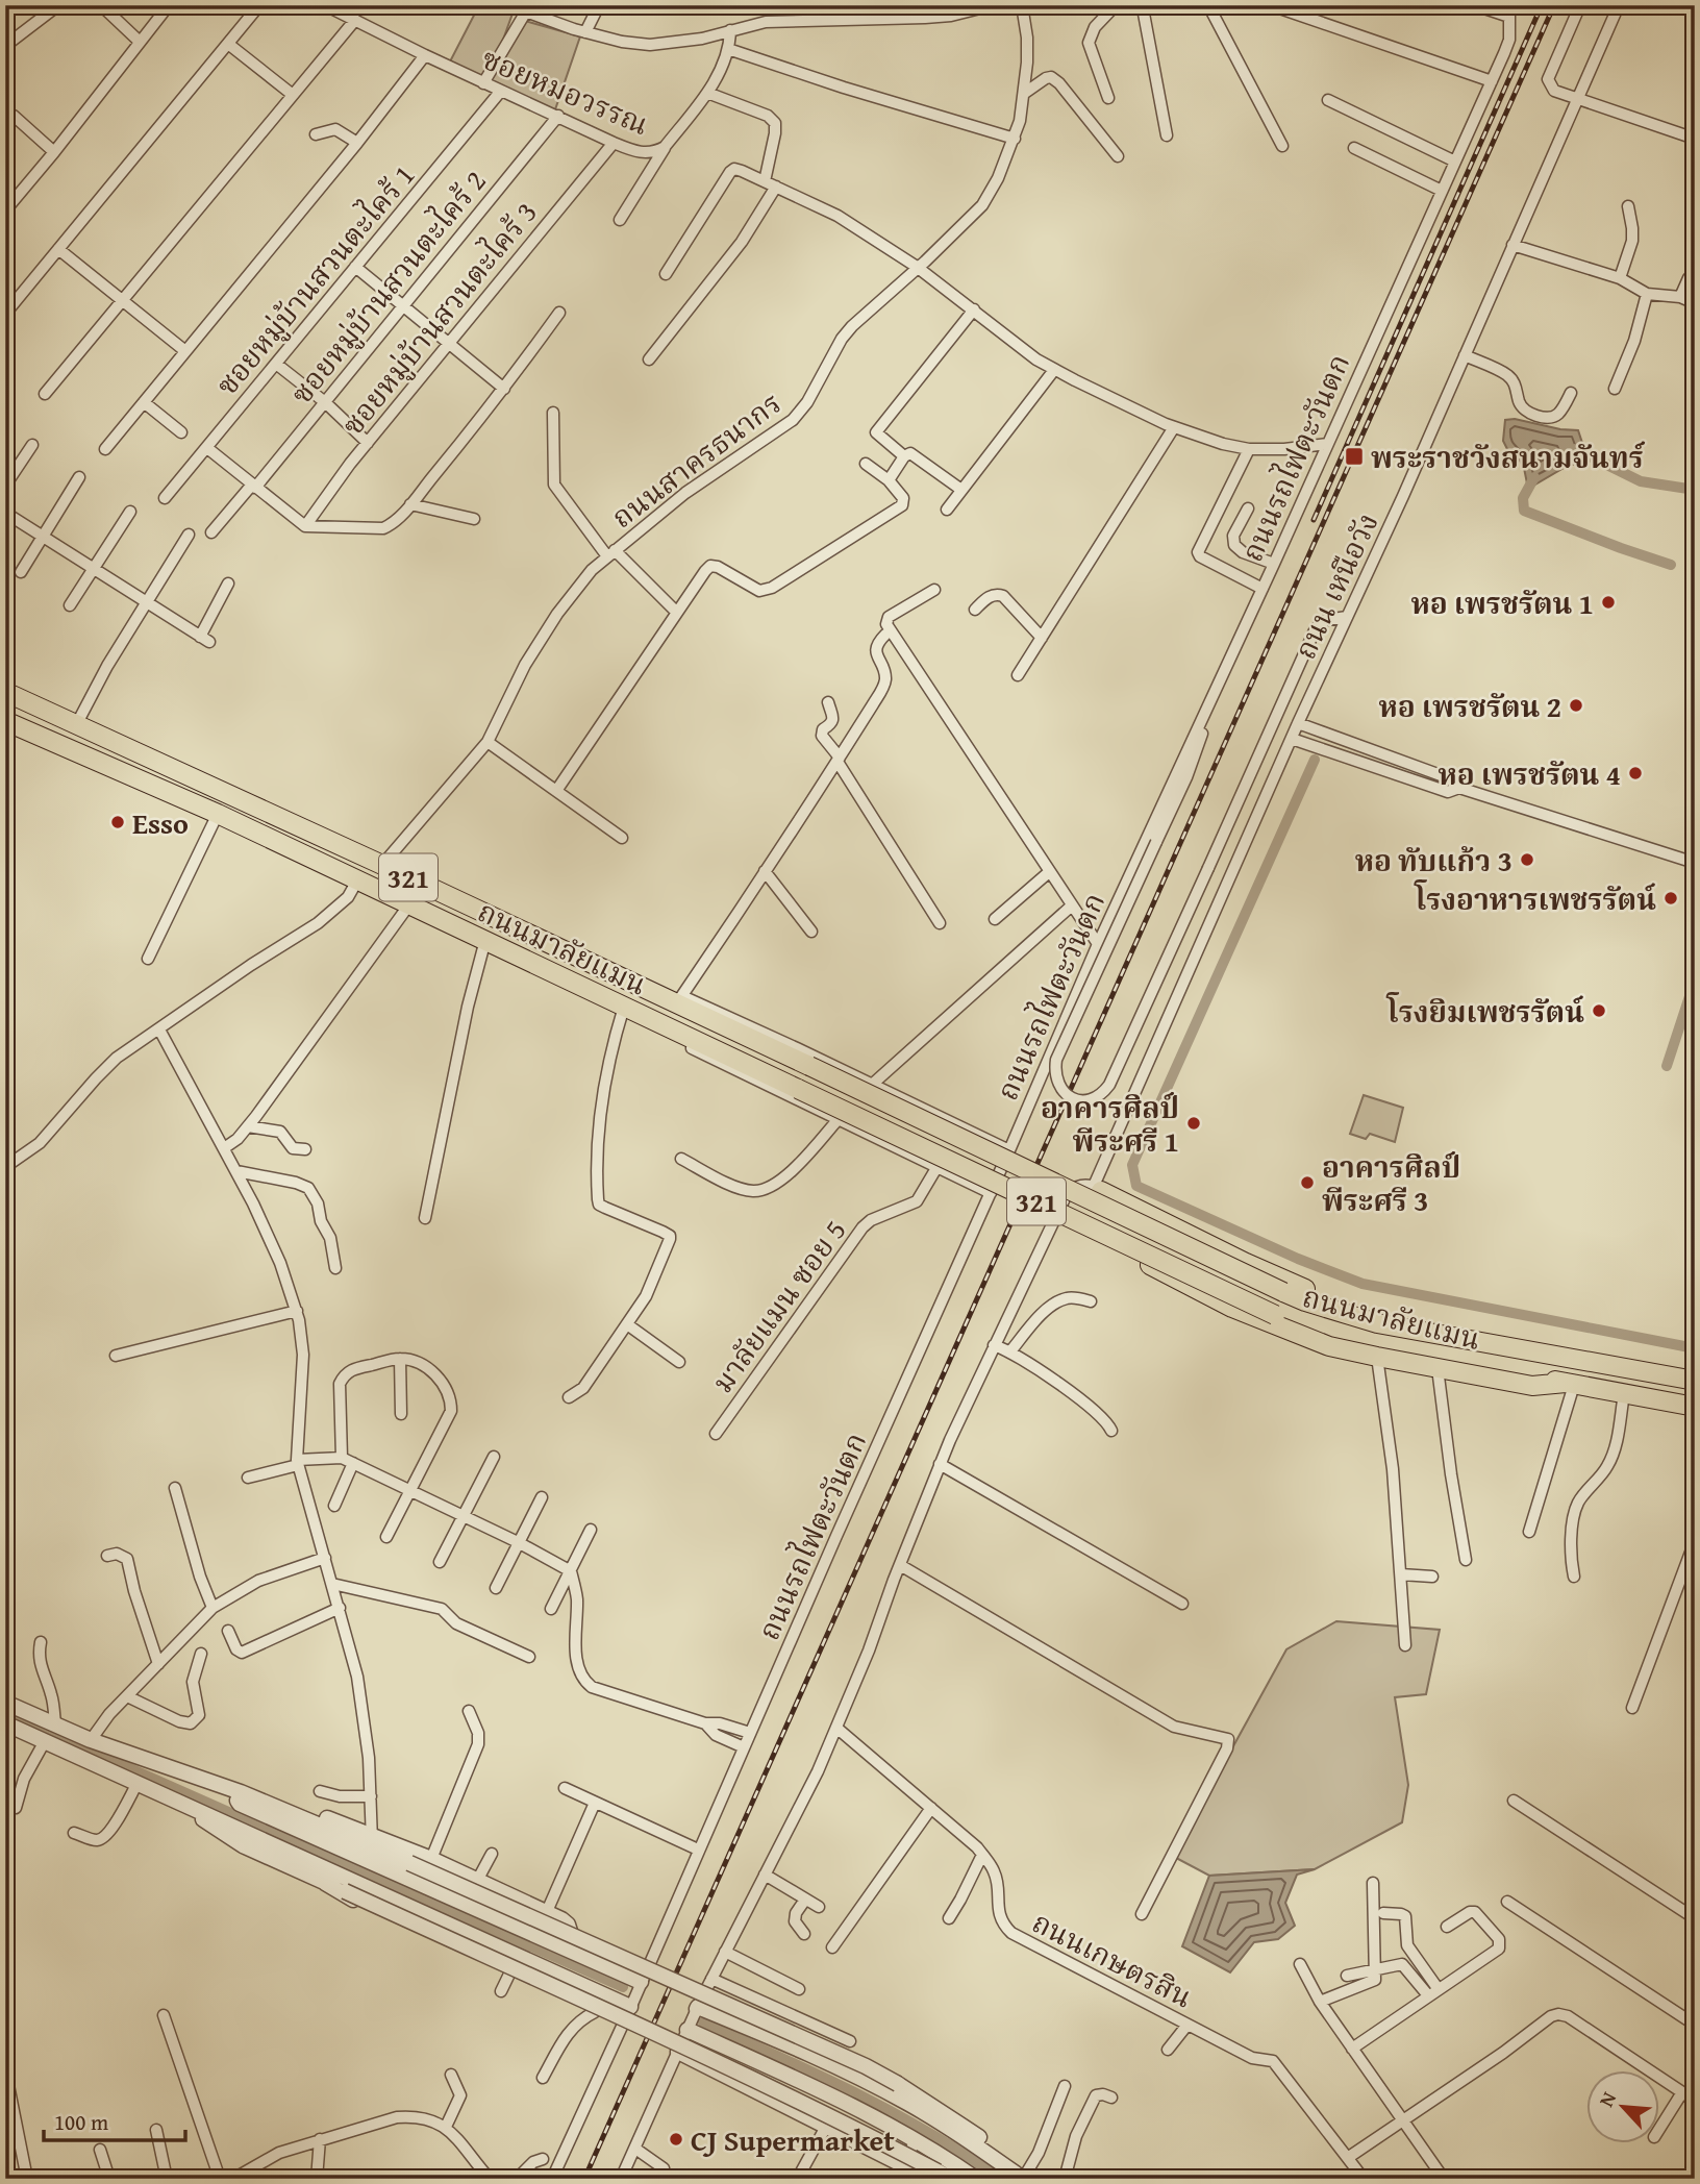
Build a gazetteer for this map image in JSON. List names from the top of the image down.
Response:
{
  "streets": {
    "highway": ["321", "ถนนมาลัยแมน"],
    "street": [
      "ซอยหมอวรรณ",
      "ซอยหมู่บ้านสวนตะไคร้ 1",
      "ซอยหมู่บ้านสวนตะไคร้ 2",
      "ซอยหมู่บ้านสวนตะไคร้ 3",
      "ถนนรถไฟตะวันตก",
      "ถนนสาครธนากร",
      "ถนน เหนือวัง",
      "มาลัยแมน ซอย 5",
      "ถนนเกษตรสิน"
    ]
  },
  "crossings": [
    ["ซอยหมอวรรณ", "ซอยหมู่บ้านสวนตะไคร้ 1"],
    ["ซอยหมอวรรณ", "ซอยหมู่บ้านสวนตะไคร้ 2"],
    ["ซอยหมอวรรณ", "ซอยหมู่บ้านสวนตะไคร้ 3"],
    ["ถนนสาครธนากร", "ถนนมาลัยแมน"],
    ["ถนน เหนือวัง", "321"]
  ],
  "places": {
    "transit": ["พระราชวังสนามจันทร์"],
    "other": [
      "หอ เพรชรัตน 1",
      "หอ เพรชรัตน 2",
      "หอ เพรชรัตน 4",
      "Esso",
      "หอ ทับแก้ว 3",
      "โรงอาหารเพชรรัตน์",
      "โรงยิมเพชรรัตน์",
      "อาคารศิลป์ พีระศรี 1",
      "อาคารศิลป์ พีระศรี 3",
      "CJ Supermarket"
    ]
  },
  "scale_bar": "100 m",
  "north": "top left"
}
